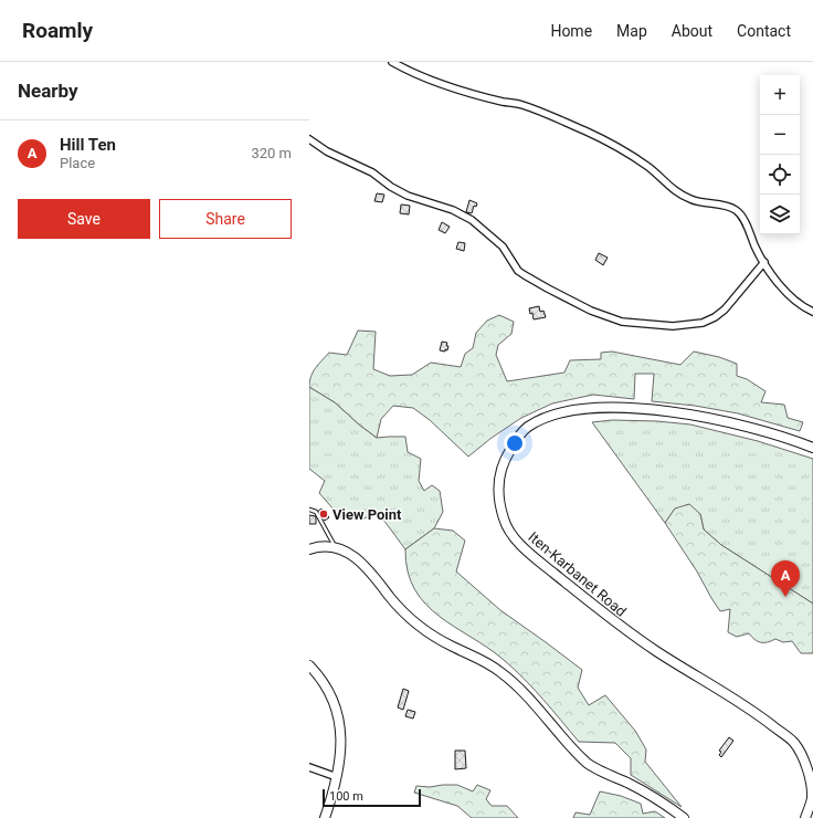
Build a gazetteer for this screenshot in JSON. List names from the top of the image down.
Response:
{
  "streets": {
    "main road": ["Iten-Karbanet Road"]
  },
  "places": ["View Point"],
  "scale_bar": "100 m",
  "page": {
    "header": "Roamly",
    "nav": [
      "Home",
      "Map",
      "About",
      "Contact"
    ],
    "heading": "Nearby",
    "map_buttons": ["+", "−"],
    "list": [
      {
        "mark": "A",
        "name": "Hill Ten",
        "note": "Place",
        "value": "320 m"
      }
    ],
    "buttons": ["Save", "Share"],
    "pins": "A",
    "scale": "100 m"
  }
}
